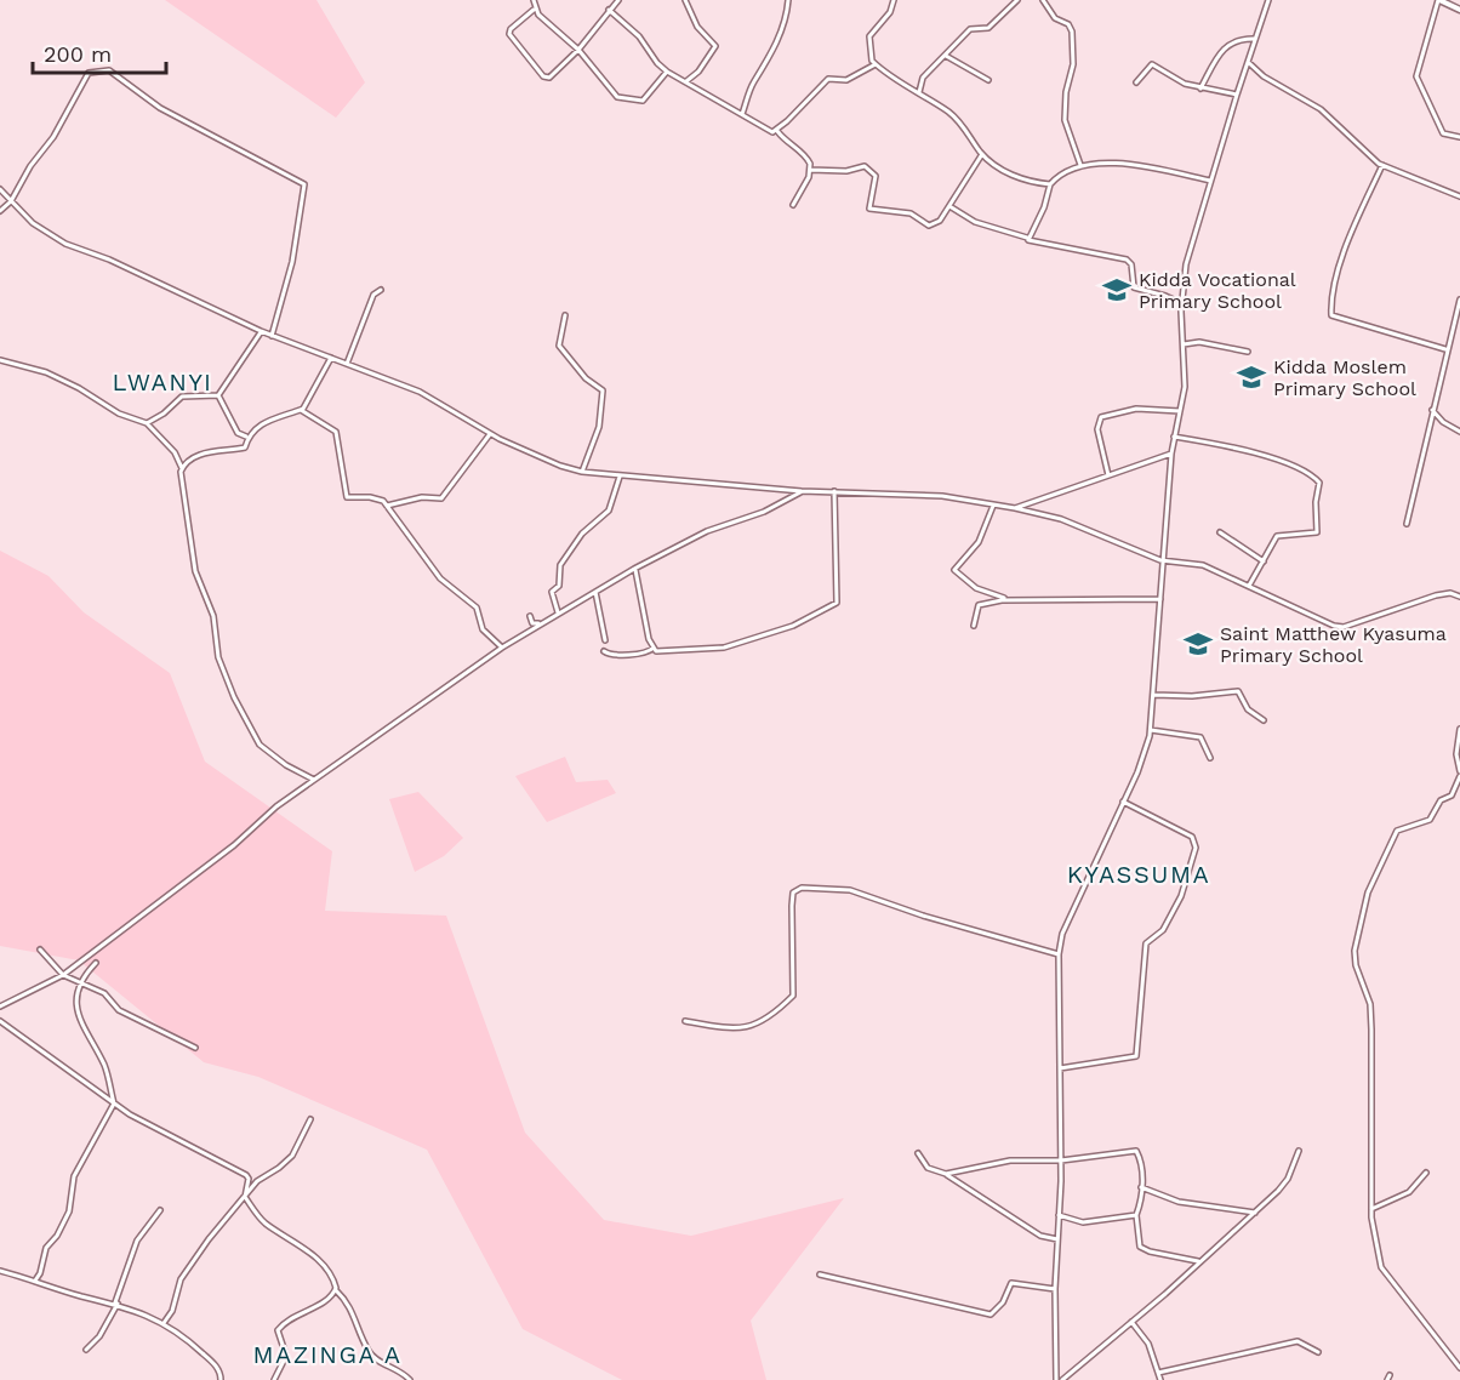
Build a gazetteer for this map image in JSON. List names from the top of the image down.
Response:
{
  "districts": ["LWANYI", "KYASSUMA", "MAZINGA A"],
  "places": {
    "school or university": ["Kidda Vocational Primary School", "Kidda Moslem Primary School", "Saint Matthew Kyasuma Primary School"]
  },
  "scale_bar": "200 m"
}
